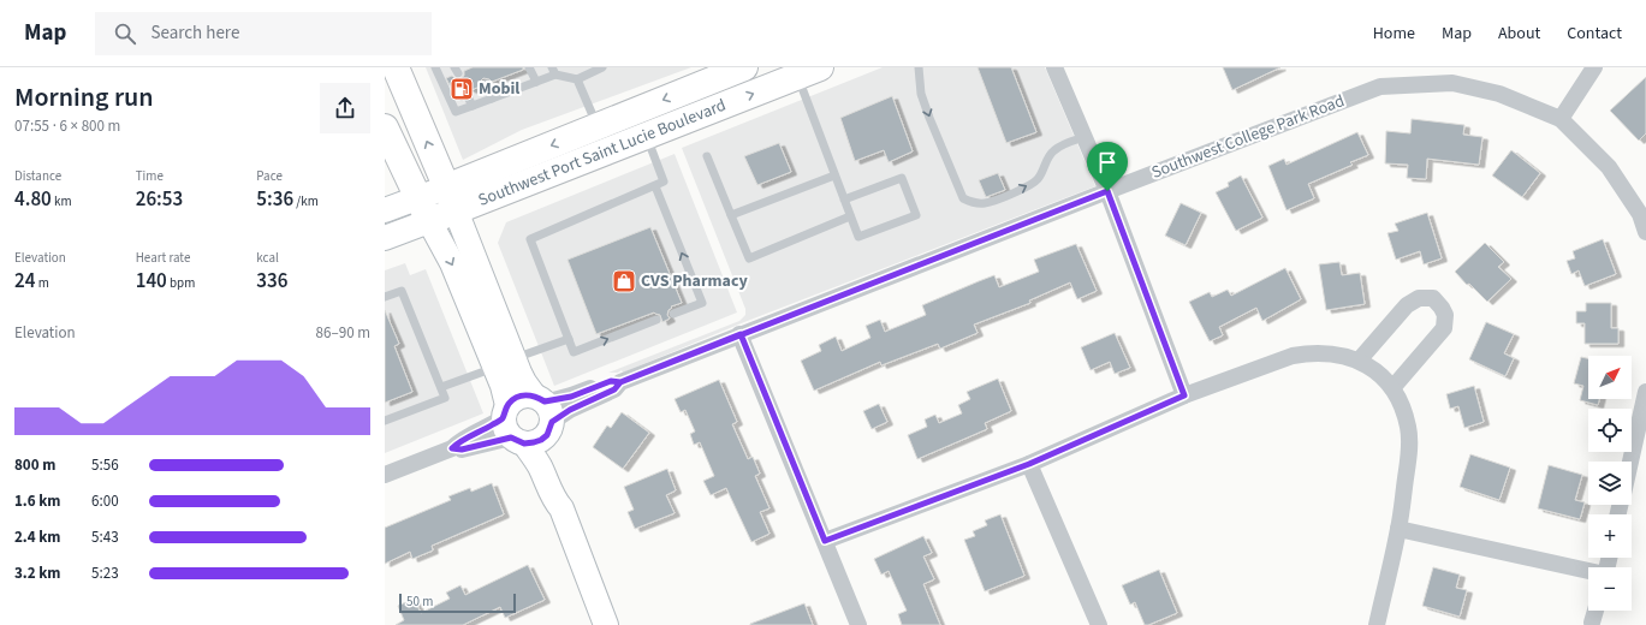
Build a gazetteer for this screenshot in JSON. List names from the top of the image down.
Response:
{
  "streets": {
    "main road": ["Southwest Port Saint Lucie Boulevard"],
    "street": ["Southwest College Park Road"]
  },
  "places": {
    "fuel station": ["Mobil"],
    "shop": ["CVS Pharmacy"]
  },
  "scale_bar": "50 m",
  "north": "top right",
  "page": {
    "header": "Map",
    "search": "Search here",
    "nav": [
      "Home",
      "Map",
      "About",
      "Contact"
    ],
    "heading": ["Morning run", "07:55 · 6 × 800 m"],
    "stats": [
      ["Distance", "4.80 km"],
      ["Time", "26:53"],
      ["Pace", "5:36 /km"],
      ["Elevation", "24 m"],
      ["Heart rate", "140 bpm"],
      ["kcal", "336"]
    ],
    "chart": ["Elevation", "86–90 m"],
    "map_buttons": ["+", "−"],
    "list": [
      {
        "name": "800 m",
        "note": "5:56"
      },
      {
        "name": "1.6 km",
        "note": "6:00"
      },
      {
        "name": "2.4 km",
        "note": "5:43"
      },
      {
        "name": "3.2 km",
        "note": "5:23"
      }
    ],
    "scale": "50 m"
  }
}
